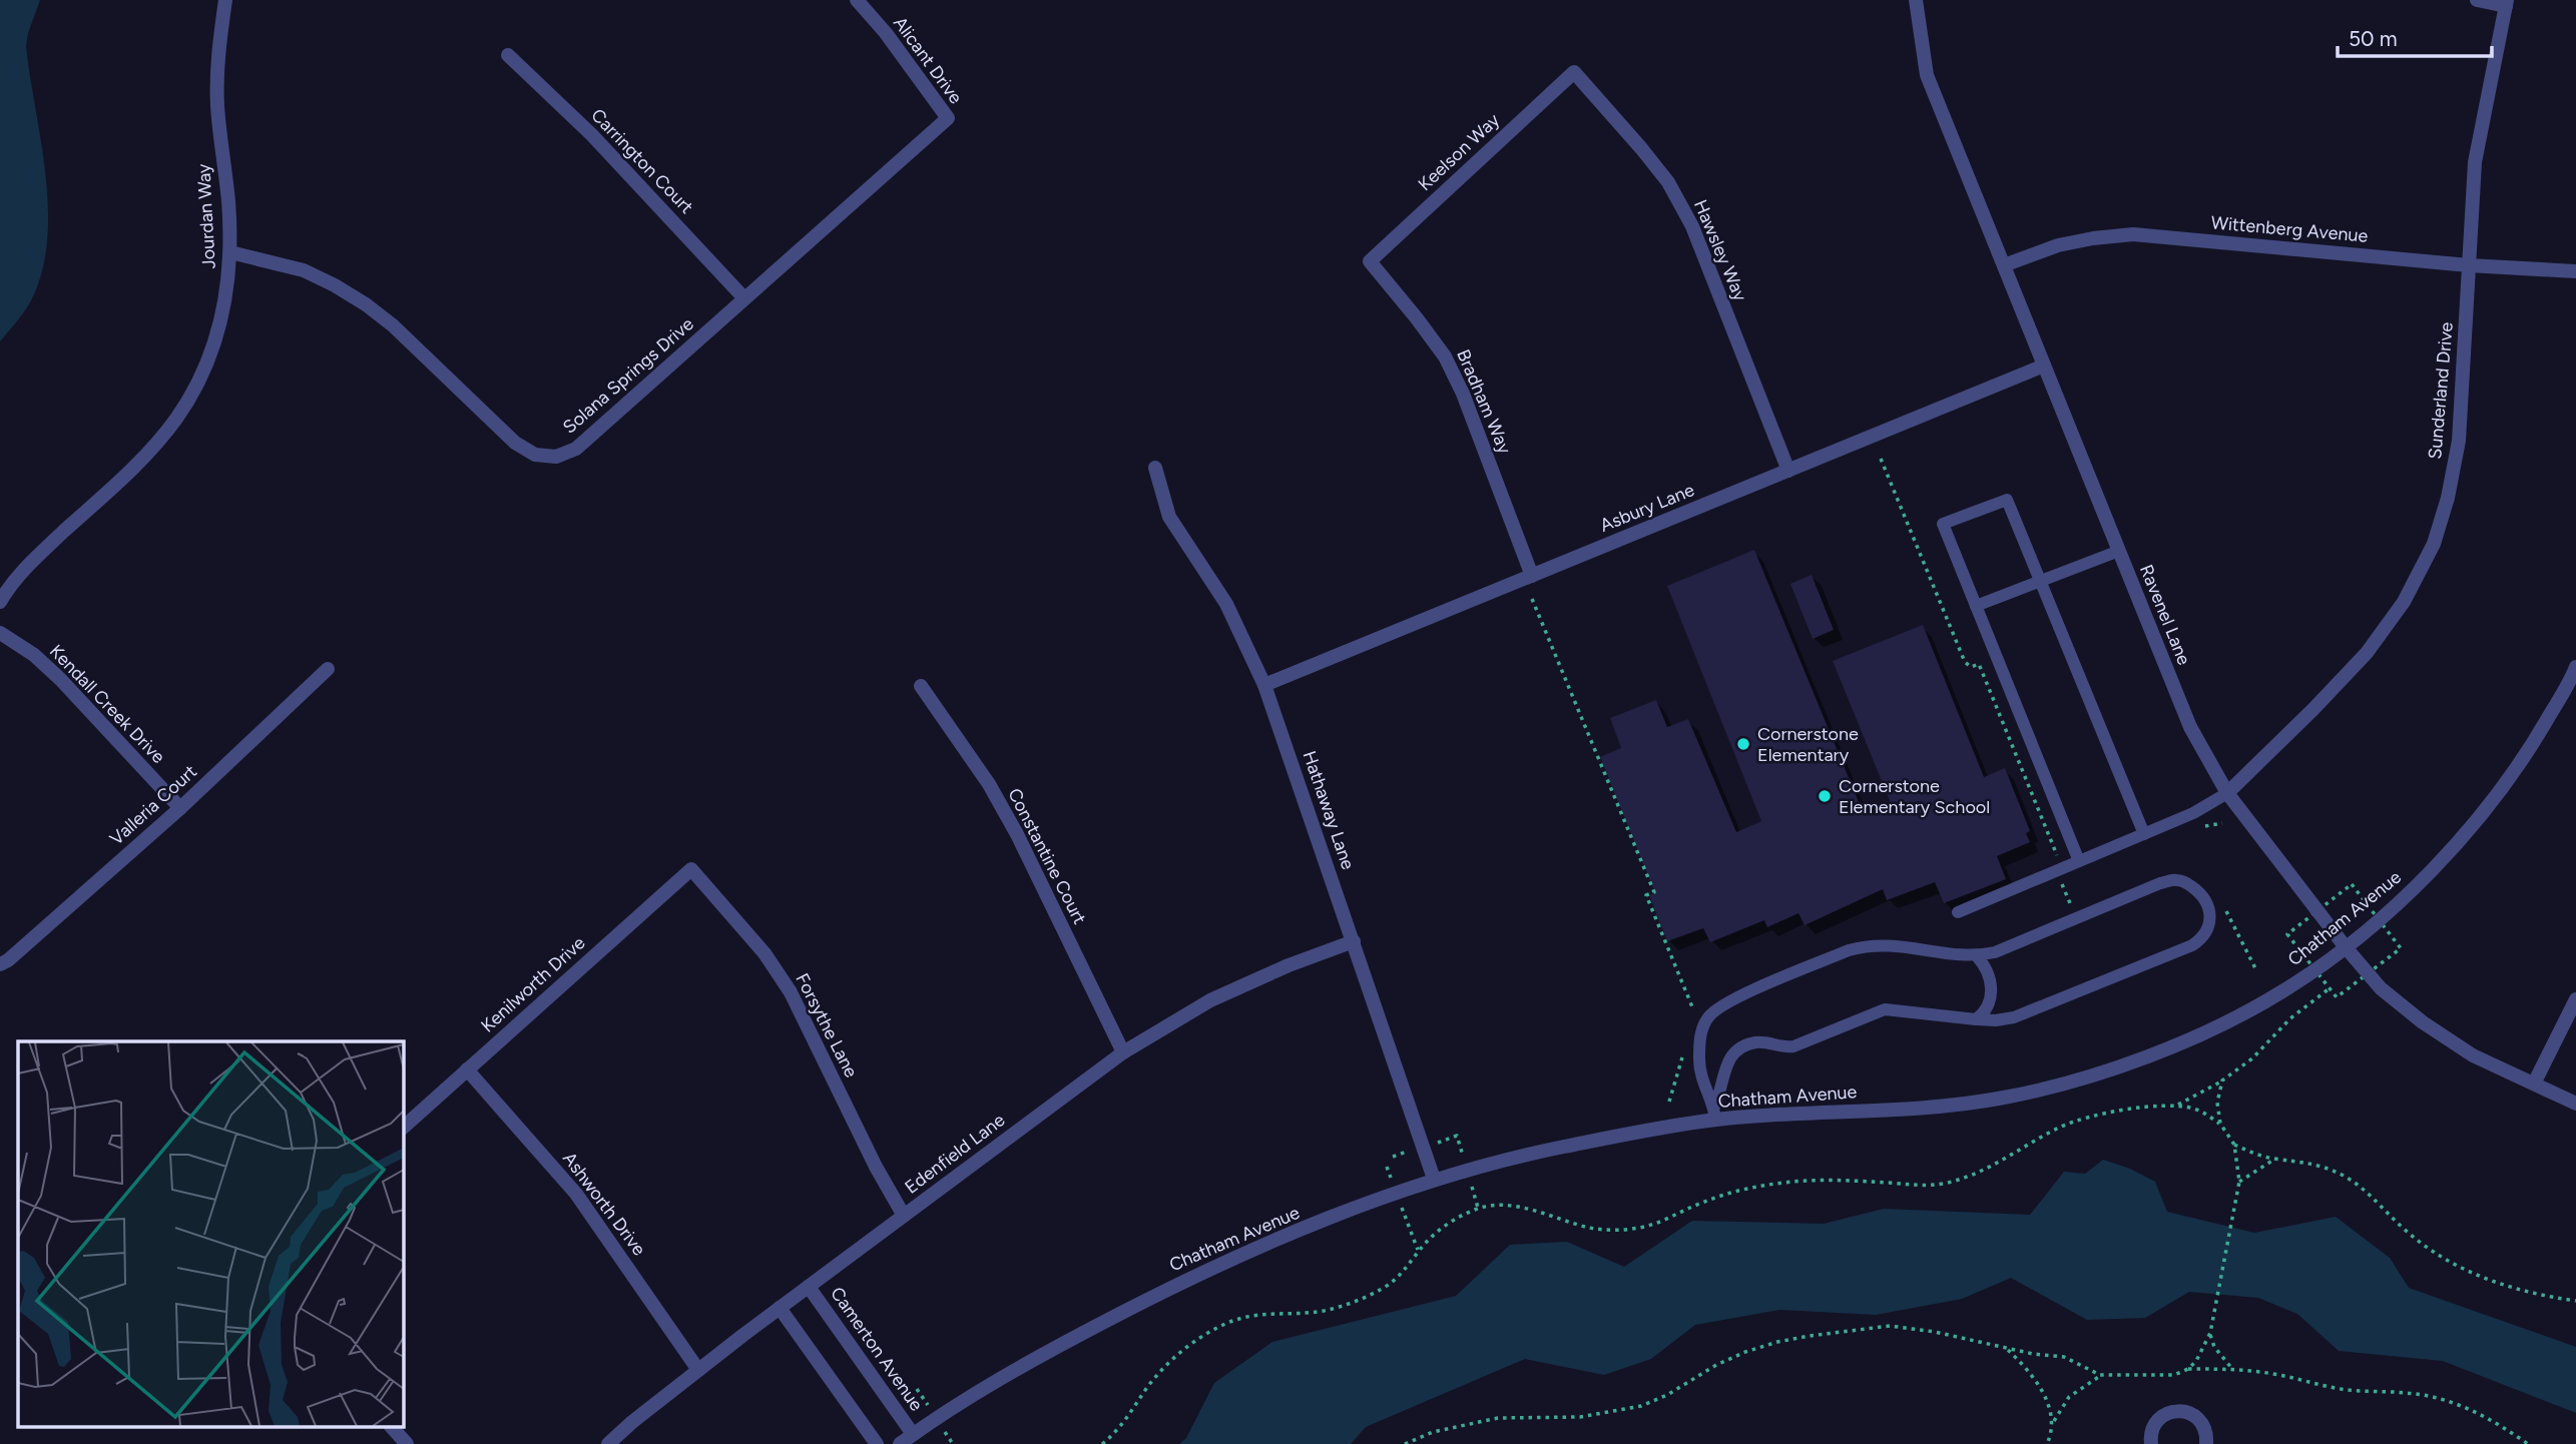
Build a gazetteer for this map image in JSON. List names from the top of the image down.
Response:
{
  "streets": {
    "street": [
      "Alicant Drive",
      "Keelson Way",
      "Carrington Court",
      "Jourdan Way",
      "Wittenberg Avenue",
      "Hawsley Way",
      "Solana Springs Drive",
      "Sunderland Drive",
      "Bradham Way",
      "Asbury Lane",
      "Ravenel Lane",
      "Kendall Creek Drive",
      "Valleria Court",
      "Hathaway Lane",
      "Constantine Court",
      "Chatham Avenue",
      "Kenilworth Drive",
      "Forsythe Lane",
      "Edenfield Lane",
      "Ashworth Drive",
      "Camerton Avenue"
    ]
  },
  "crossings": [
    ["Alicant Drive", "Solana Springs Drive"],
    ["Keelson Way", "Hawsley Way"],
    ["Keelson Way", "Bradham Way"],
    ["Carrington Court", "Solana Springs Drive"],
    ["Jourdan Way", "Solana Springs Drive"],
    ["Wittenberg Avenue", "Sunderland Drive"],
    ["Wittenberg Avenue", "Ravenel Lane"],
    ["Hawsley Way", "Asbury Lane"],
    ["Sunderland Drive", "Ravenel Lane"],
    ["Bradham Way", "Asbury Lane"],
    ["Asbury Lane", "Ravenel Lane"],
    ["Asbury Lane", "Hathaway Lane"],
    ["Ravenel Lane", "Chatham Avenue"],
    ["Kendall Creek Drive", "Valleria Court"],
    ["Hathaway Lane", "Chatham Avenue"],
    ["Hathaway Lane", "Edenfield Lane"],
    ["Constantine Court", "Edenfield Lane"],
    ["Chatham Avenue", "Camerton Avenue"],
    ["Kenilworth Drive", "Forsythe Lane"],
    ["Kenilworth Drive", "Ashworth Drive"],
    ["Forsythe Lane", "Edenfield Lane"],
    ["Edenfield Lane", "Ashworth Drive"],
    ["Edenfield Lane", "Camerton Avenue"]
  ],
  "places": ["Cornerstone Elementary", "Cornerstone Elementary School"],
  "scale_bar": "50 m"
}
